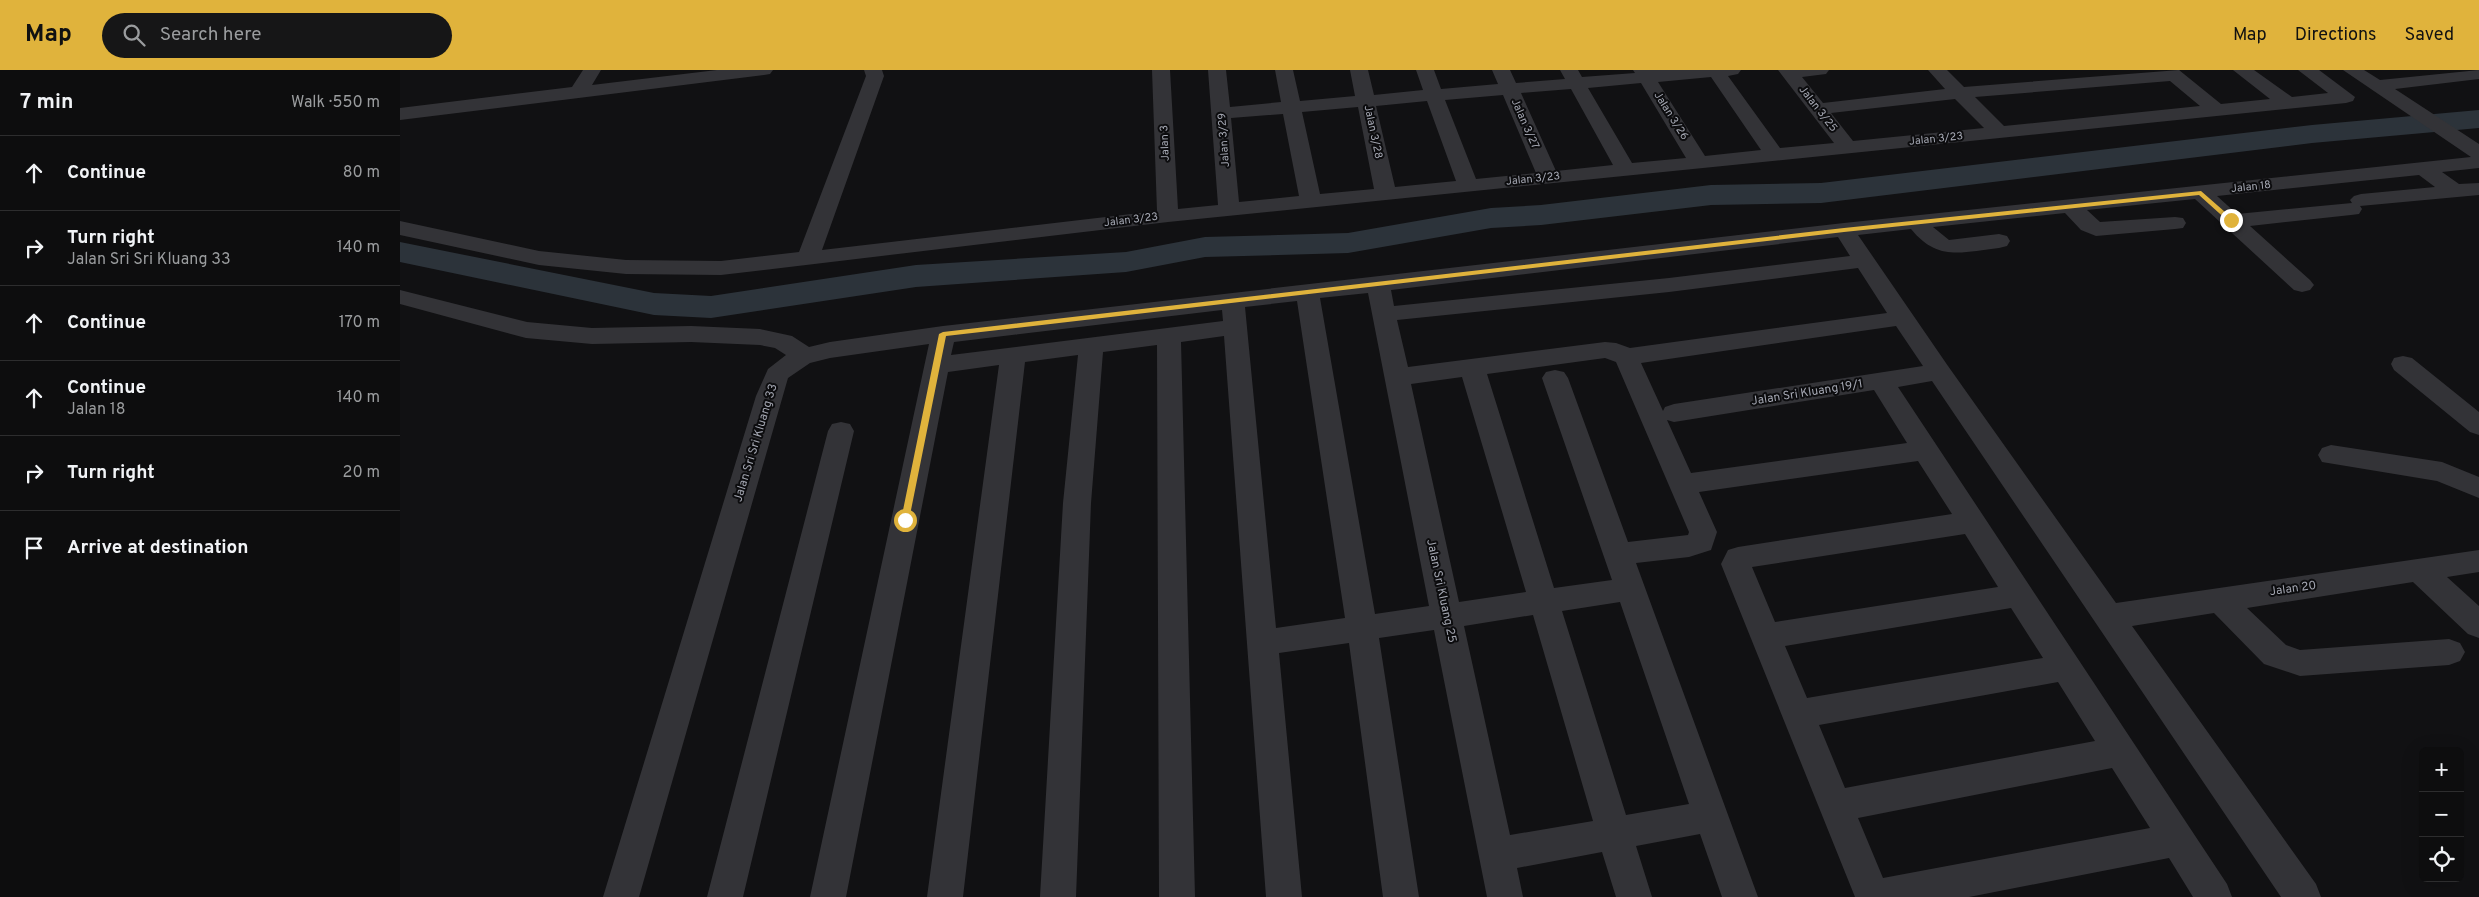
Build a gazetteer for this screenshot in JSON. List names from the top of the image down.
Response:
{
  "streets": {
    "street": [
      "Jalan 3/25",
      "Jalan 3/26",
      "Jalan 3/27",
      "Jalan 3/28",
      "Jalan 3/23",
      "Jalan 3/29",
      "Jalan 3",
      "Jalan 18",
      "Jalan Sri Kluang 19/1",
      "Jalan Sri Sri Kluang 33",
      "Jalan 20",
      "Jalan Sri Kluang 25"
    ]
  },
  "crossings": [
    ["Jalan 3/25", "Jalan 3/23"],
    ["Jalan 3/26", "Jalan 3/23"],
    ["Jalan 3/27", "Jalan 3/23"],
    ["Jalan 3/28", "Jalan 3/23"],
    ["Jalan 3/23", "Jalan 3/29"],
    ["Jalan 3/23", "Jalan 3"],
    ["Jalan 18", "Jalan Sri Sri Kluang 33"],
    ["Jalan 18", "Jalan Sri Kluang 25"],
    ["Jalan Sri Sri Kluang 33", "Jalan Sri Kluang 25"]
  ],
  "page": {
    "header": "Map",
    "search": "Search here",
    "nav": ["Map", "Directions", "Saved"],
    "heading": ["7 min", "Walk · 550 m"],
    "list": [
      ["Continue", "80 m"],
      ["Turn right", "Jalan Sri Sri Kluang 33", "140 m"],
      ["Continue", "170 m"],
      ["Continue", "Jalan 18", "140 m"],
      ["Turn right", "20 m"],
      "Arrive at destination"
    ],
    "map_buttons": ["+", "−"]
  }
}
